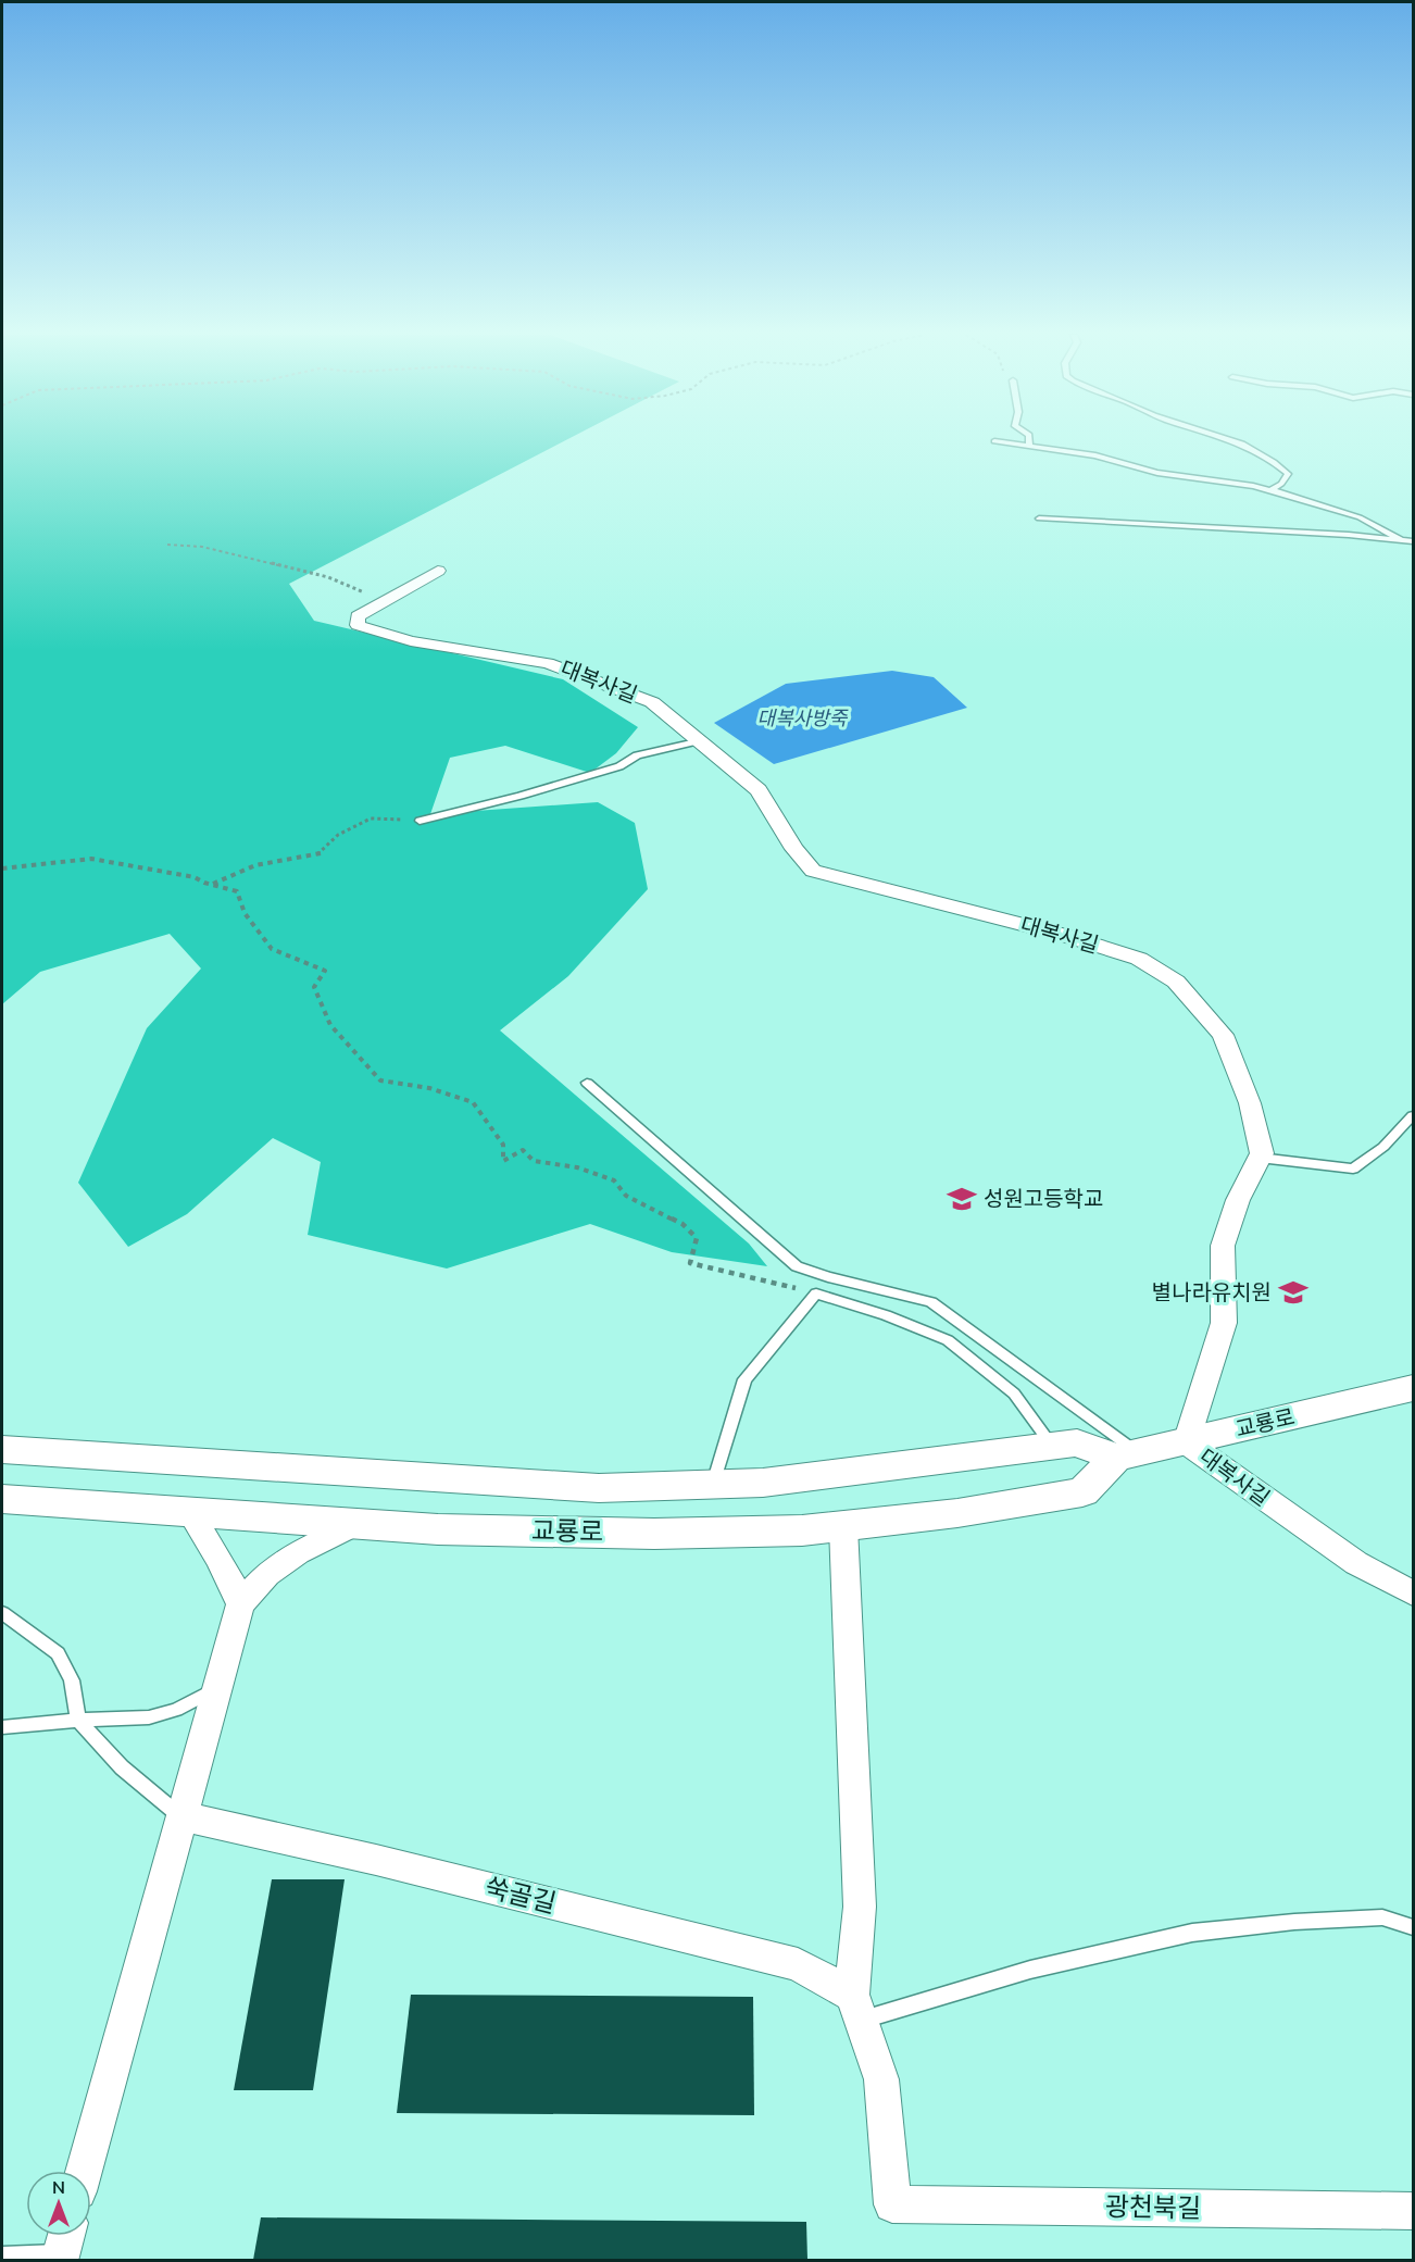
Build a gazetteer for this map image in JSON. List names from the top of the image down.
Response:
{
  "streets": {
    "street": [
      "대복사길",
      "교룡로",
      "쑥골길",
      "광천북길"
    ]
  },
  "crossings": [
    ["대복사길", "교룡로"],
    ["쑥골길", "광천북길"]
  ],
  "water": ["대복사방죽"],
  "places": {
    "school or university": ["성원고등학교", "별나라유치원"]
  },
  "north": "top"
}
